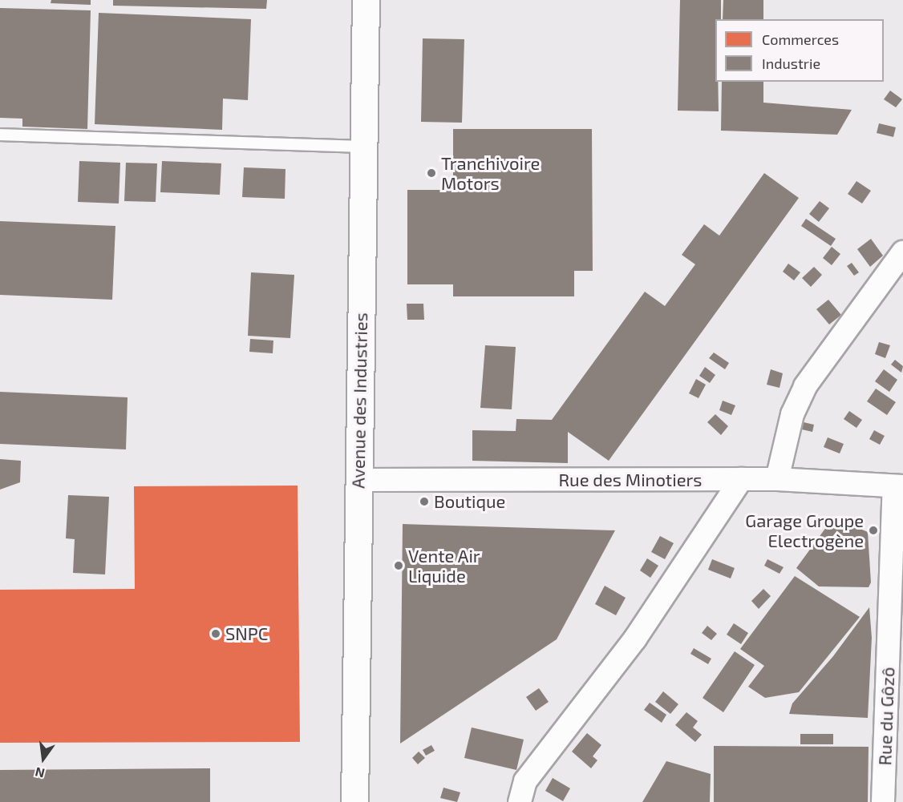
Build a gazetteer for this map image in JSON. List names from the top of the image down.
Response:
{
  "streets": {
    "street": ["Avenue des Industries", "Rue des Minotiers", "Rue du Gôzô"]
  },
  "crossings": [
    ["Avenue des Industries", "Rue des Minotiers"],
    ["Rue des Minotiers", "Rue du Gôzô"]
  ],
  "places": [
    "Tranchivoire Motors",
    "Boutique",
    "Garage Groupe Electrogène",
    "Vente Air Liquide",
    "SNPC"
  ],
  "legend": ["Commerces", "Industrie"],
  "north": "bottom"
}
